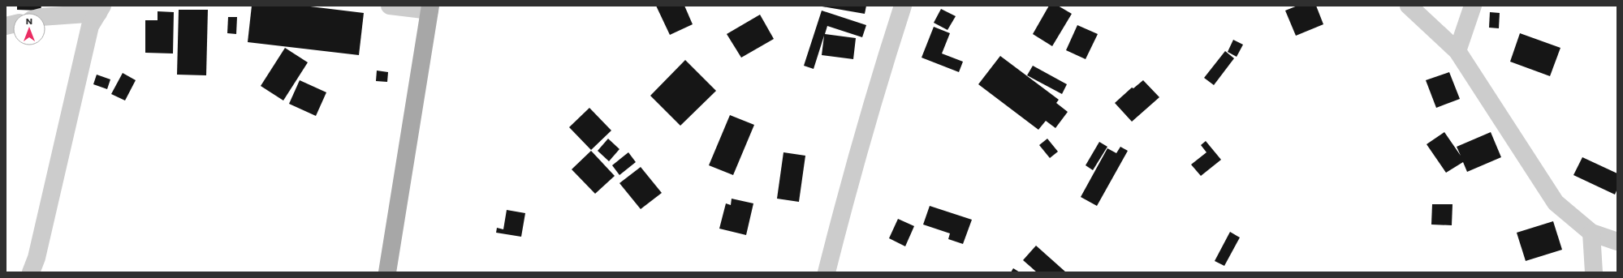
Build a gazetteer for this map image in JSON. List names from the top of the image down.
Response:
{
  "north": "top"
}
